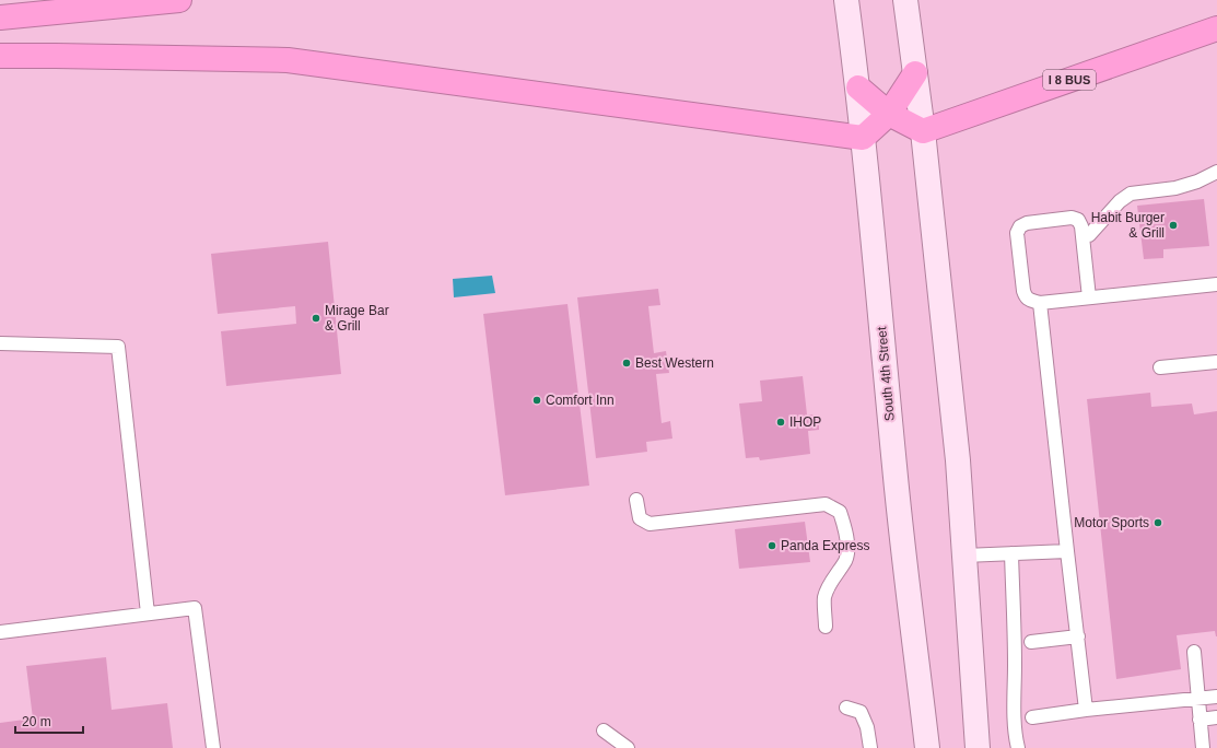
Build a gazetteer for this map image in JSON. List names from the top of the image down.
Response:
{
  "streets": {
    "highway": ["I 8 BUS"],
    "main road": ["South 4th Street"]
  },
  "places": [
    "Habit Burger & Grill",
    "Mirage Bar & Grill",
    "Best Western",
    "Comfort Inn",
    "IHOP",
    "Motor Sports",
    "Panda Express"
  ],
  "scale_bar": "20 m"
}
